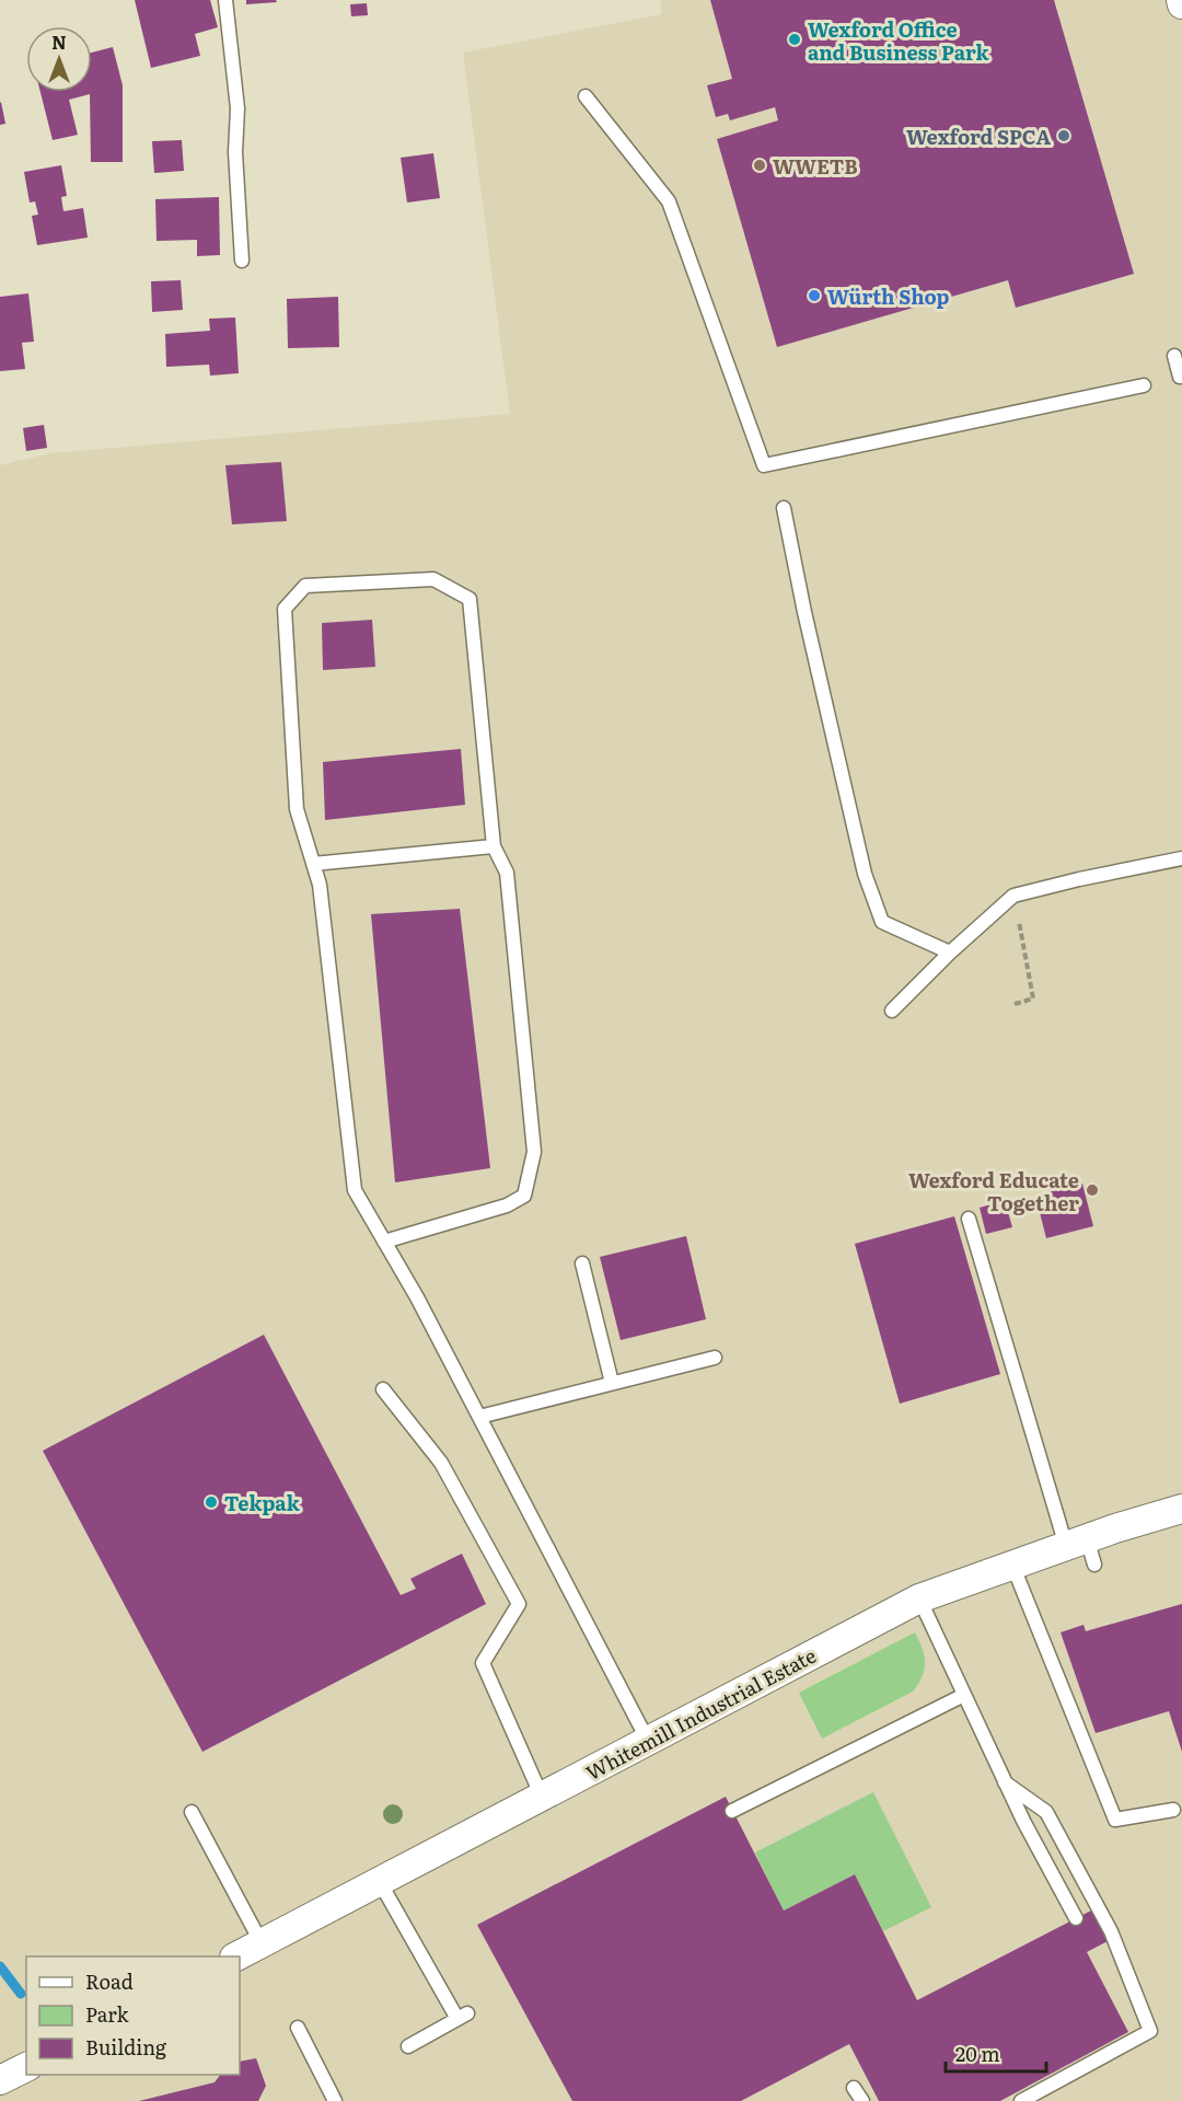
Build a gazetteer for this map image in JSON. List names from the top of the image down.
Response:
{
  "streets": {
    "street": ["Whitemill Industrial Estate"]
  },
  "places": [
    "Wexford Office and Business Park",
    "Wexford SPCA",
    "WWETB",
    "Würth Shop",
    "Wexford Educate Together",
    "Tekpak"
  ],
  "legend": ["Road", "Park", "Building"],
  "scale_bar": "20 m",
  "north": "top"
}
